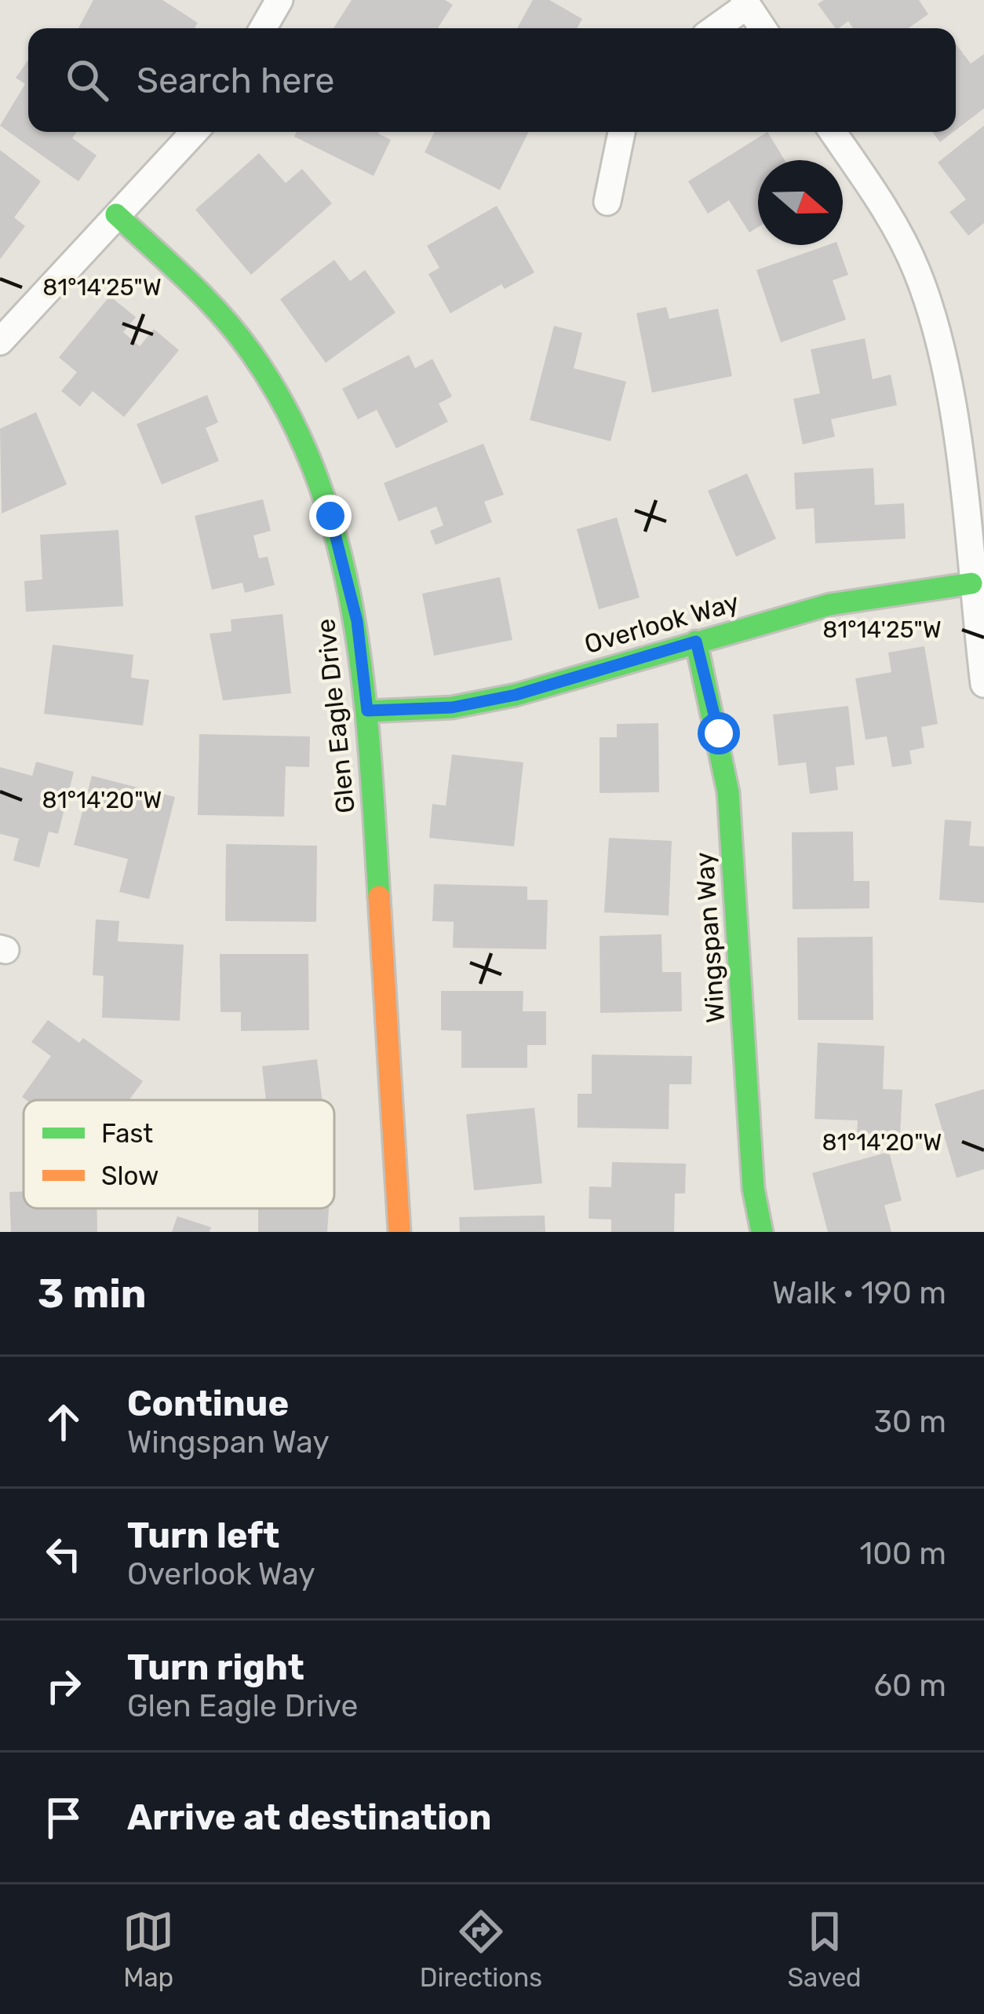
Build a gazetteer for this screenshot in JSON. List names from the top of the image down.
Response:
{
  "streets": {
    "street": ["Overlook Way", "Glen Eagle Drive", "Wingspan Way"]
  },
  "crossings": [
    ["Overlook Way", "Glen Eagle Drive"],
    ["Overlook Way", "Wingspan Way"]
  ],
  "legend": ["Fast", "Slow"],
  "north": "right",
  "page": {
    "search": "Search here",
    "heading": ["3 min", "Walk · 190 m"],
    "list": [
      ["Continue", "Wingspan Way", "30 m"],
      ["Turn left", "Overlook Way", "100 m"],
      ["Turn right", "Glen Eagle Drive", "60 m"],
      "Arrive at destination"
    ],
    "nav": ["Map", "Directions", "Saved"]
  },
  "coordinates": ["81°14'25\"W", "81°14'20\"W"]
}
